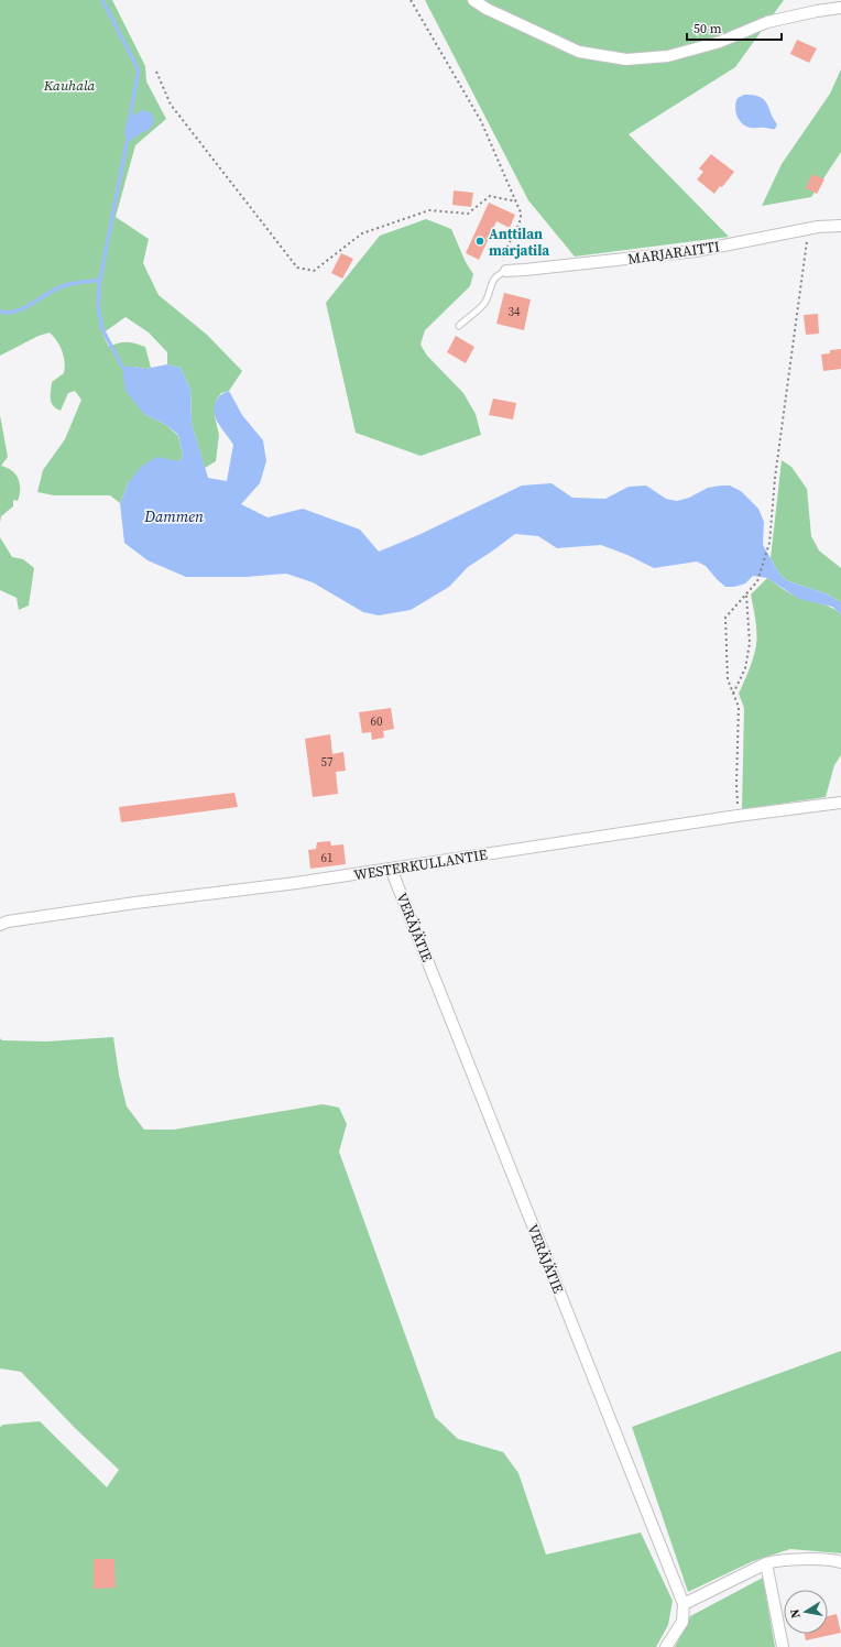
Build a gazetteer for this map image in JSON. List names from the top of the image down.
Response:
{
  "streets": {
    "street": ["MARJARAITTI", "WESTERKULLANTIE", "VERÄJÄTIE"]
  },
  "crossings": [
    ["WESTERKULLANTIE", "VERÄJÄTIE"]
  ],
  "water": ["Dammen"],
  "parks": ["Kauhala"],
  "places": ["Anttilan marjatila"],
  "house_numbers": [
    "34",
    "60",
    "57",
    "61"
  ],
  "scale_bar": "50 m",
  "north": "left"
}
